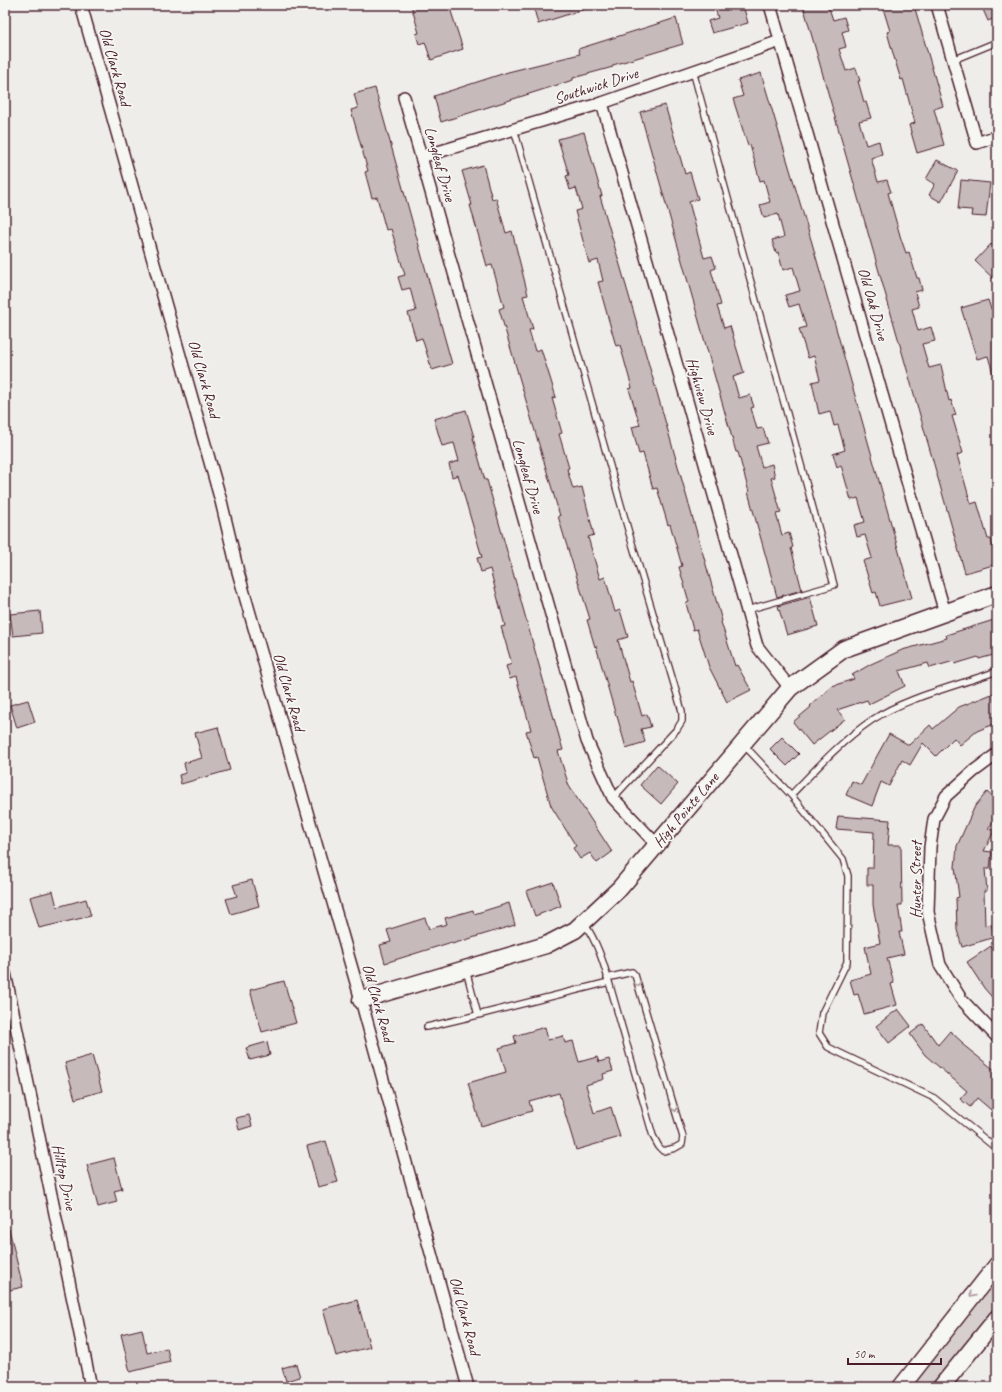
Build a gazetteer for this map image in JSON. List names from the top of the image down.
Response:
{
  "streets": {
    "street": [
      "Old Clark Road",
      "Southwick Drive",
      "Longleaf Drive",
      "Old Oak Drive",
      "Highview Drive",
      "High Pointe Lane",
      "Hunter Street",
      "Hilltop Drive"
    ]
  },
  "crossings": [
    ["Old Clark Road", "High Pointe Lane"],
    ["Southwick Drive", "Longleaf Drive"],
    ["Southwick Drive", "Old Oak Drive"],
    ["Southwick Drive", "Highview Drive"],
    ["Longleaf Drive", "High Pointe Lane"],
    ["Old Oak Drive", "High Pointe Lane"],
    ["Highview Drive", "High Pointe Lane"]
  ],
  "scale_bar": "50 m"
}
